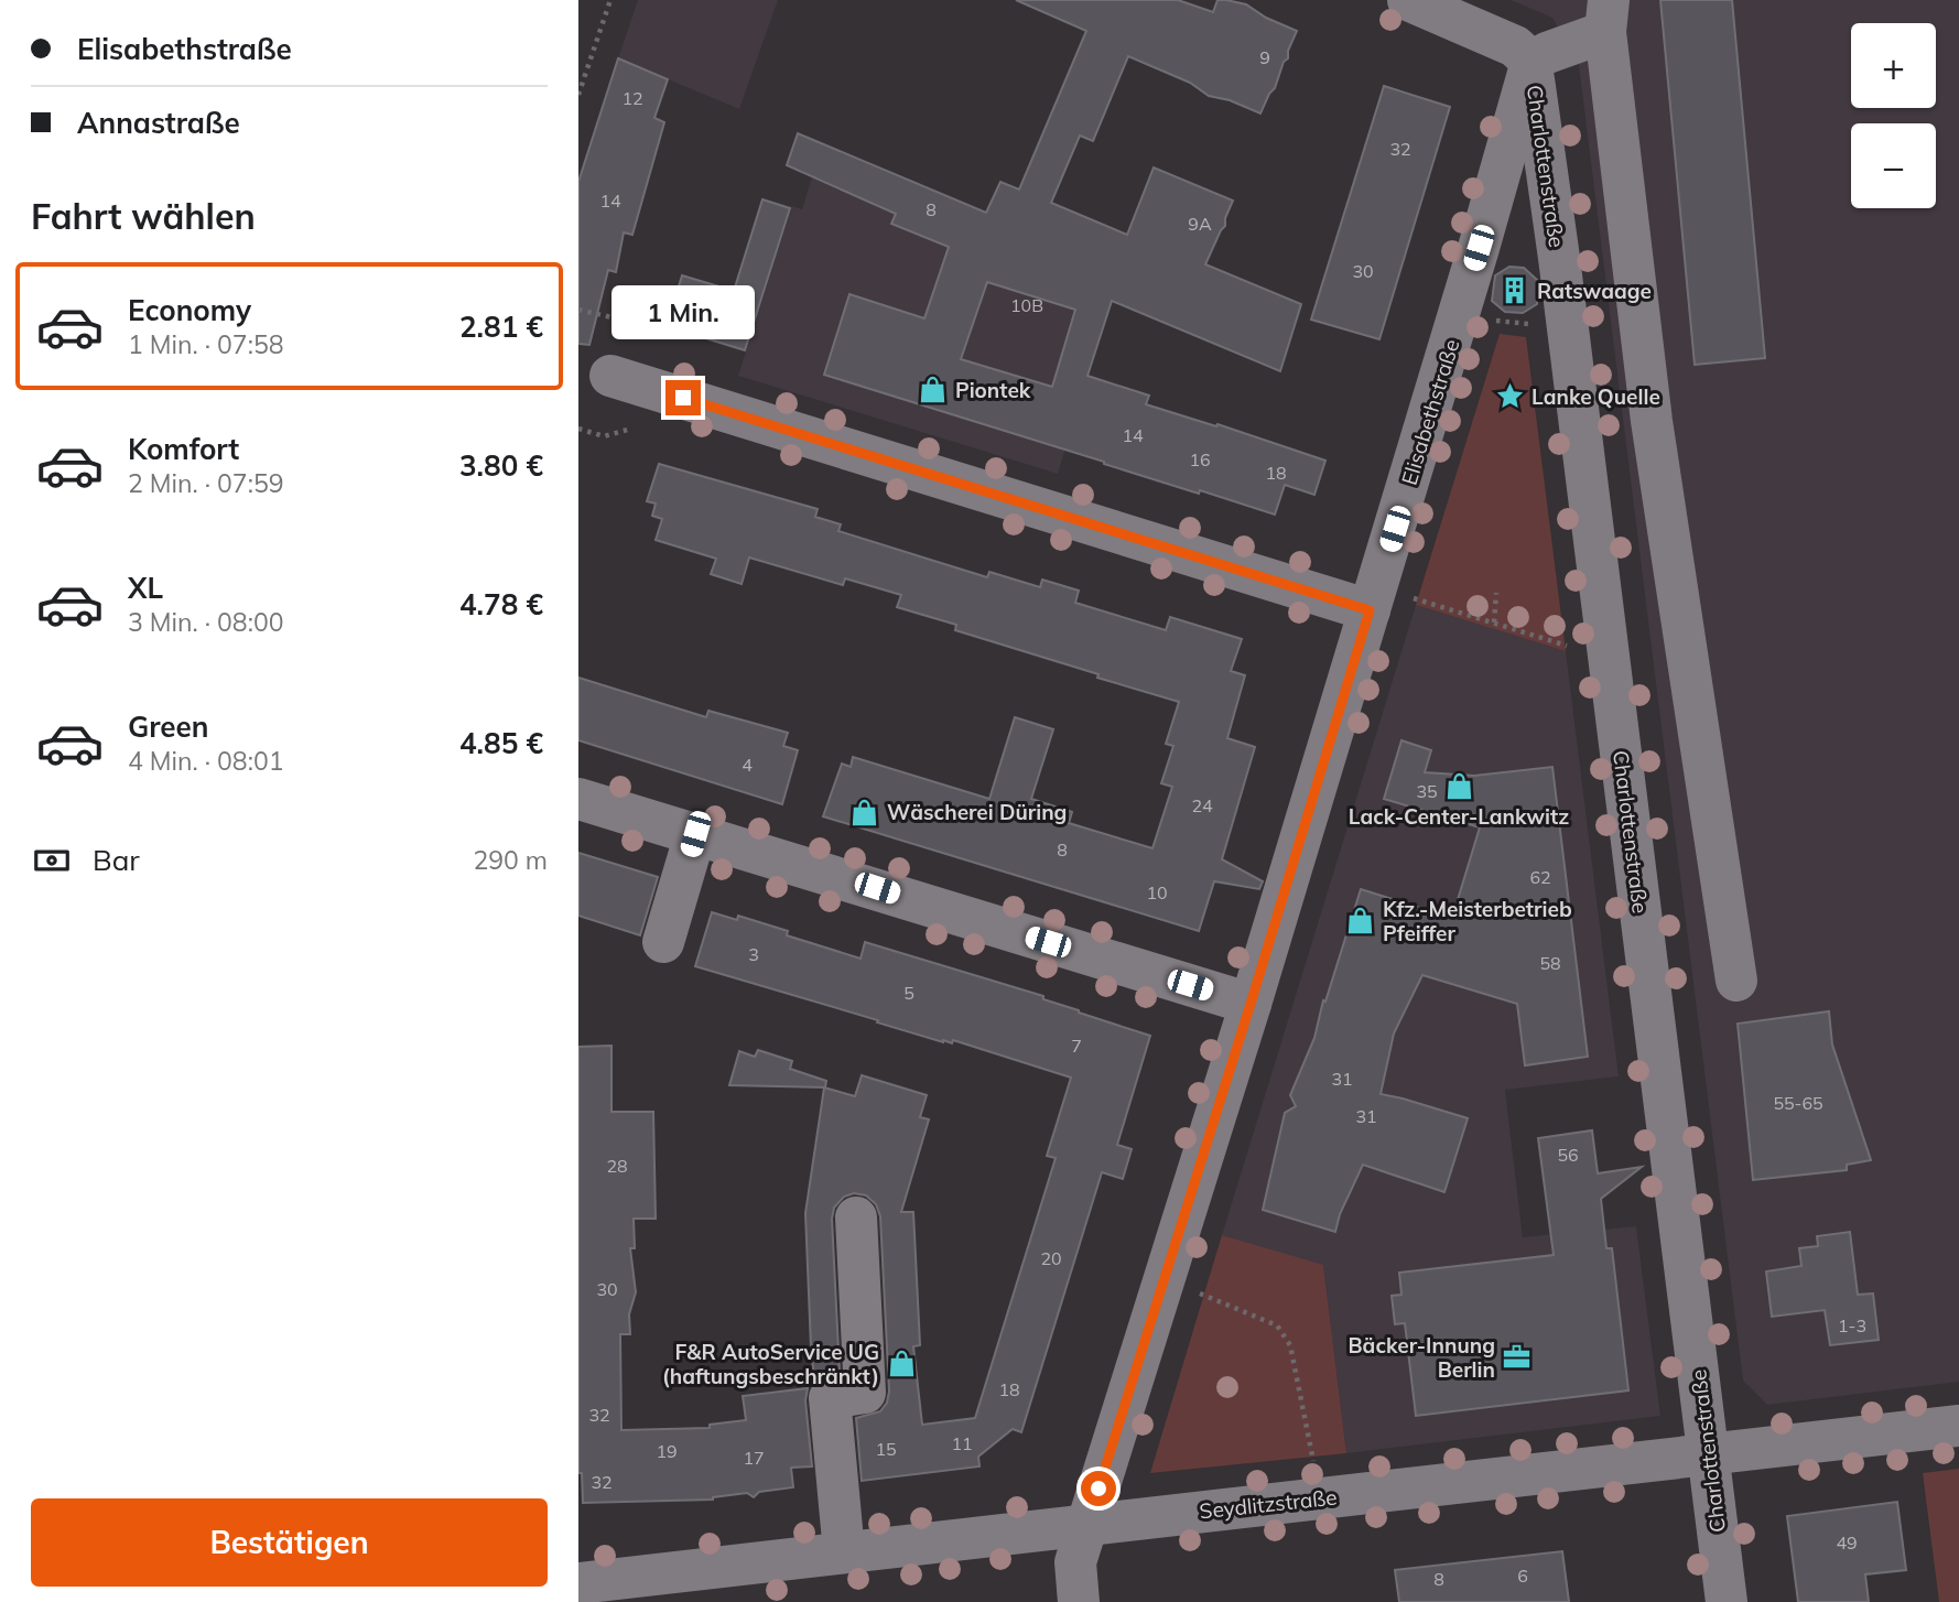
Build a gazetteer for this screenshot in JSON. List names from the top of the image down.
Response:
{
  "streets": {
    "street": ["Charlottenstraße", "Elisabethstraße", "Seydlitzstraße"]
  },
  "crossings": [
    ["Charlottenstraße", "Elisabethstraße"],
    ["Charlottenstraße", "Seydlitzstraße"],
    ["Elisabethstraße", "Seydlitzstraße"]
  ],
  "places": {
    "building": ["Ratswaage"],
    "shop": [
      "Piontek",
      "Lack-Center-Lankwitz",
      "Wäscherei Düring",
      "Kfz.-Meisterbetrieb Pfeiffer",
      "F&R AutoService UG (haftungsbeschränkt)"
    ],
    "place": ["Lanke Quelle"],
    "office": ["Bäcker-Innung Berlin"]
  },
  "house_numbers": [
    "9",
    "12",
    "32",
    "14",
    "8",
    "9A",
    "30",
    "10B",
    "14",
    "16",
    "18",
    "4",
    "35",
    "24",
    "8",
    "62",
    "10",
    "3",
    "58",
    "5",
    "7",
    "31",
    "55-65",
    "31",
    "56",
    "28",
    "20",
    "30",
    "1-3",
    "18",
    "32",
    "11",
    "15",
    "19",
    "17",
    "32",
    "49",
    "6",
    "8"
  ],
  "page": {
    "banner": ["Elisabethstraße", "Annastraße"],
    "map_buttons": ["+", "−"],
    "heading": "Fahrt wählen",
    "list": [
      {
        "name": "Economy",
        "note": "1 Min. · 07:58",
        "value": "2.81 €"
      },
      {
        "name": "Komfort",
        "note": "2 Min. · 07:59",
        "value": "3.80 €"
      },
      {
        "name": "XL",
        "note": "3 Min. · 08:00",
        "value": "4.78 €"
      },
      {
        "name": "Green",
        "note": "4 Min. · 08:01",
        "value": "4.85 €"
      }
    ],
    "bubble": "1 Min.",
    "pay": ["Bar", "290 m"],
    "buttons": "Bestätigen"
  }
}
